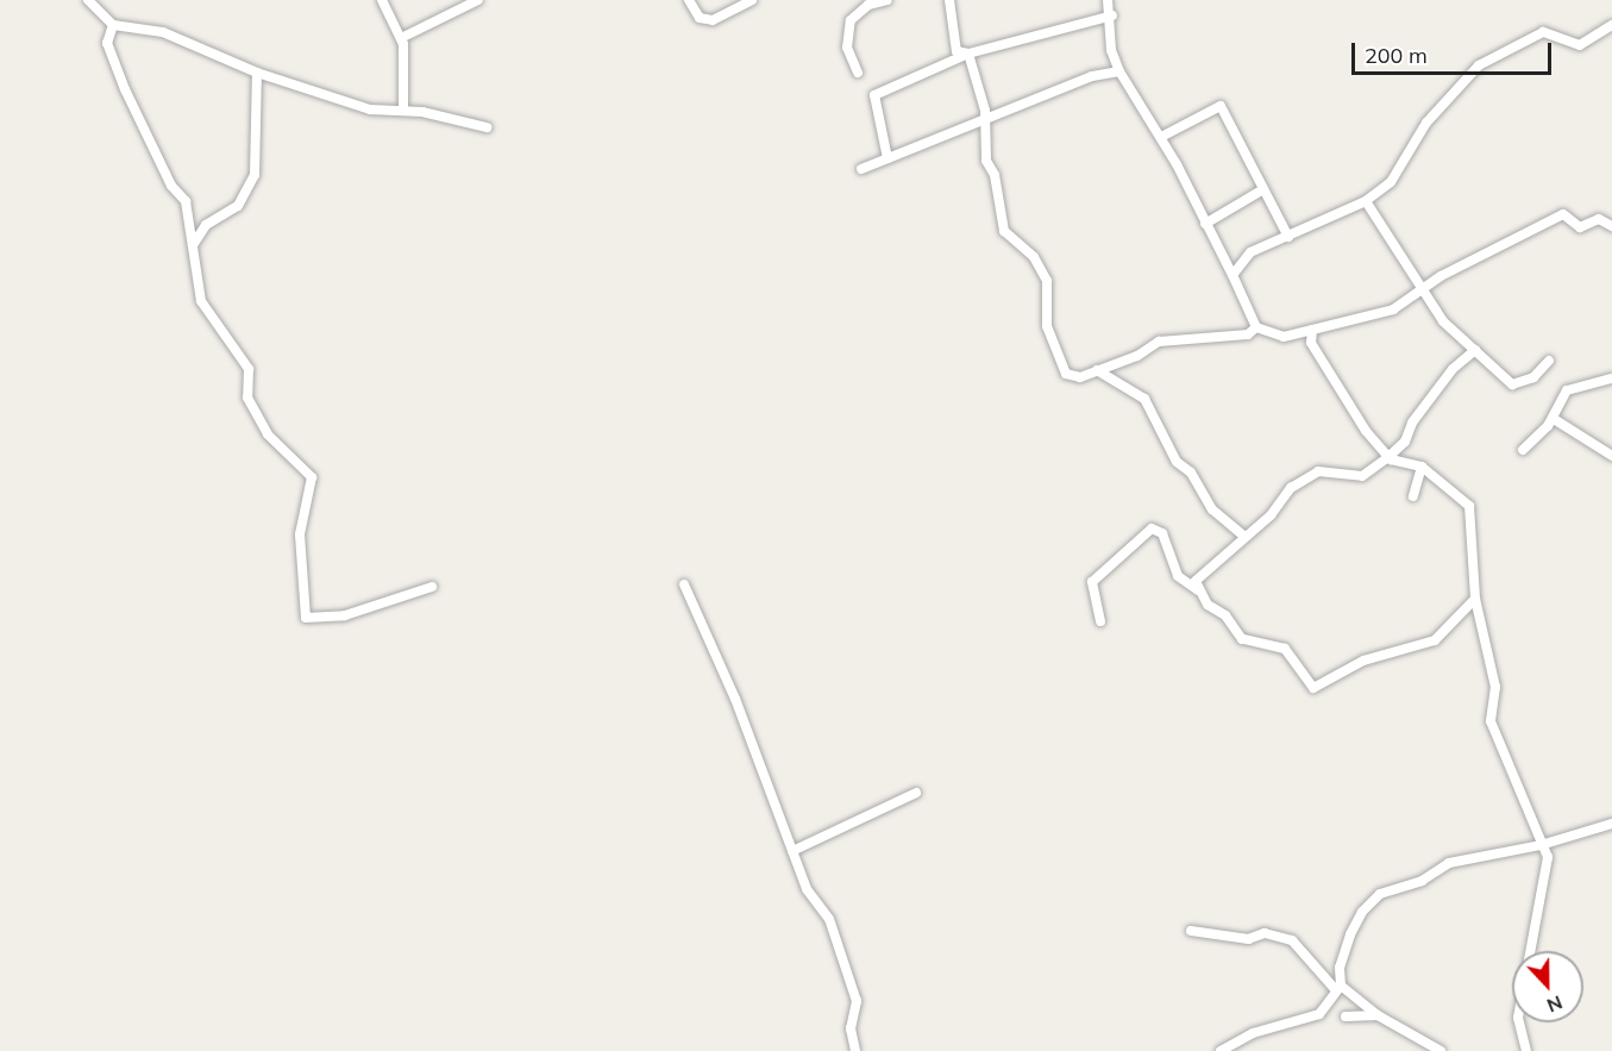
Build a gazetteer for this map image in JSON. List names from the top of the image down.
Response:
{
  "scale_bar": "200 m",
  "north": "bottom"
}
